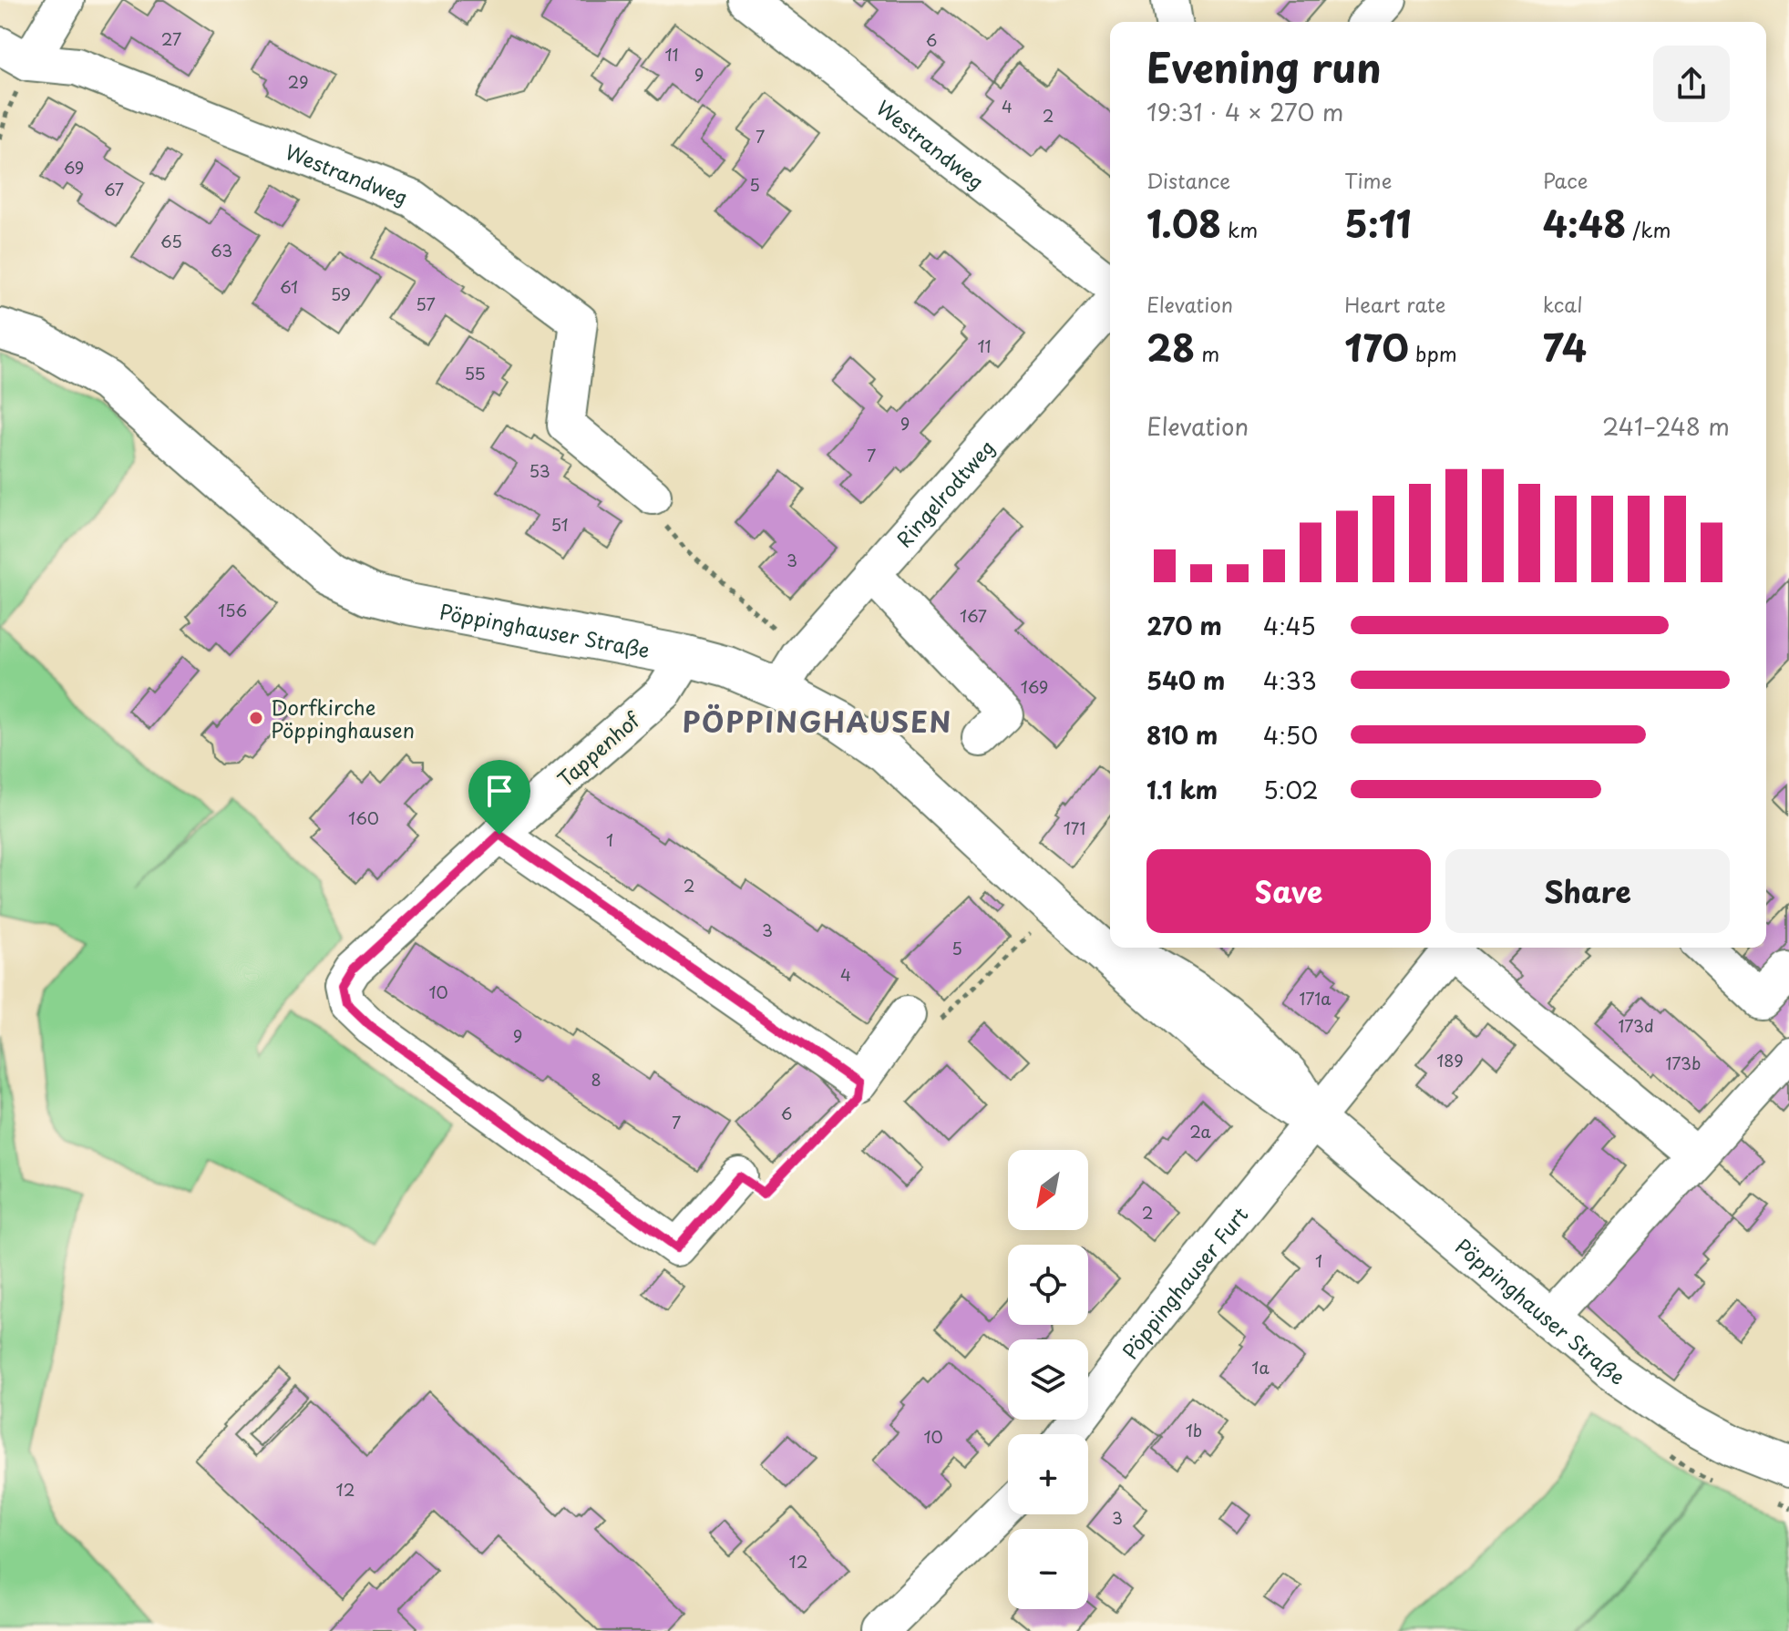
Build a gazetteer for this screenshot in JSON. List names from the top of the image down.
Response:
{
  "streets": {
    "main road": ["Pöppinghauser Straße"],
    "street": [
      "Westrandweg",
      "Ringelrodtweg",
      "Tappenhof",
      "Pöppinghauser Furt"
    ]
  },
  "crossings": [
    ["Ringelrodtweg", "Pöppinghauser Straße"],
    ["Pöppinghauser Straße", "Tappenhof"],
    ["Pöppinghauser Straße", "Pöppinghauser Furt"]
  ],
  "districts": ["PÖPPINGHAUSEN"],
  "places": ["Dorfkirche Pöppinghausen"],
  "house_numbers": [
    "27",
    "6",
    "11",
    "9",
    "29",
    "4",
    "2",
    "7",
    "69",
    "5",
    "67",
    "65",
    "63",
    "61",
    "59",
    "57",
    "11",
    "55",
    "9",
    "7",
    "53",
    "51",
    "3",
    "156",
    "167",
    "169",
    "160",
    "171",
    "1",
    "2",
    "3",
    "5",
    "4",
    "10",
    "171a",
    "173d",
    "9",
    "189",
    "173b",
    "8",
    "6",
    "7",
    "2a",
    "2",
    "1",
    "1a",
    "1b",
    "10",
    "12",
    "3",
    "12"
  ],
  "north": "bottom left",
  "page": {
    "heading": ["Evening run", "19:31 · 4 × 270 m"],
    "stats": [
      ["Distance", "1.08 km"],
      ["Time", "5:11"],
      ["Pace", "4:48 /km"],
      ["Elevation", "28 m"],
      ["Heart rate", "170 bpm"],
      ["kcal", "74"]
    ],
    "chart": ["Elevation", "241–248 m"],
    "list": [
      {
        "name": "270 m",
        "note": "4:45"
      },
      {
        "name": "540 m",
        "note": "4:33"
      },
      {
        "name": "810 m",
        "note": "4:50"
      },
      {
        "name": "1.1 km",
        "note": "5:02"
      }
    ],
    "buttons": ["Save", "Share"],
    "map_buttons": ["+", "−"]
  }
}
